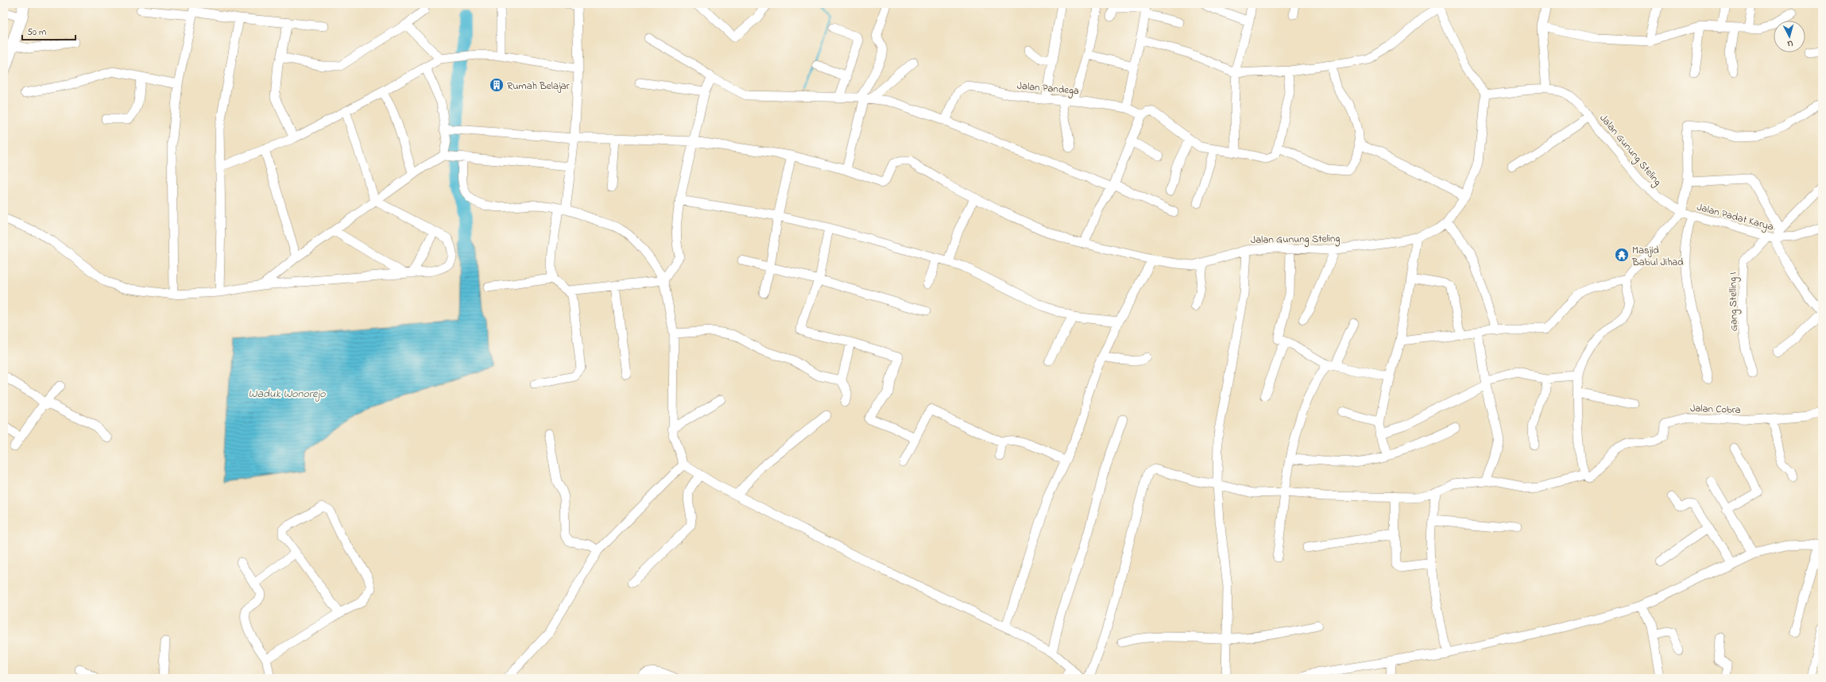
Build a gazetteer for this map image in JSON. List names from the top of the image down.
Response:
{
  "streets": {
    "street": [
      "Jalan Pandega",
      "Jalan Gunung Steling",
      "Jalan Padat Karya",
      "Gang Stelling I",
      "Jalan Cobra"
    ]
  },
  "crossings": [
    ["Jalan Gunung Steling", "Jalan Padat Karya"],
    ["Jalan Padat Karya", "Gang Stelling I"]
  ],
  "water": ["Waduk Wonorejo"],
  "places": {
    "building": ["Rumah Belajar"],
    "temple": ["Masjid Babul Jihad"]
  },
  "scale_bar": "50 m",
  "north": "bottom"
}
